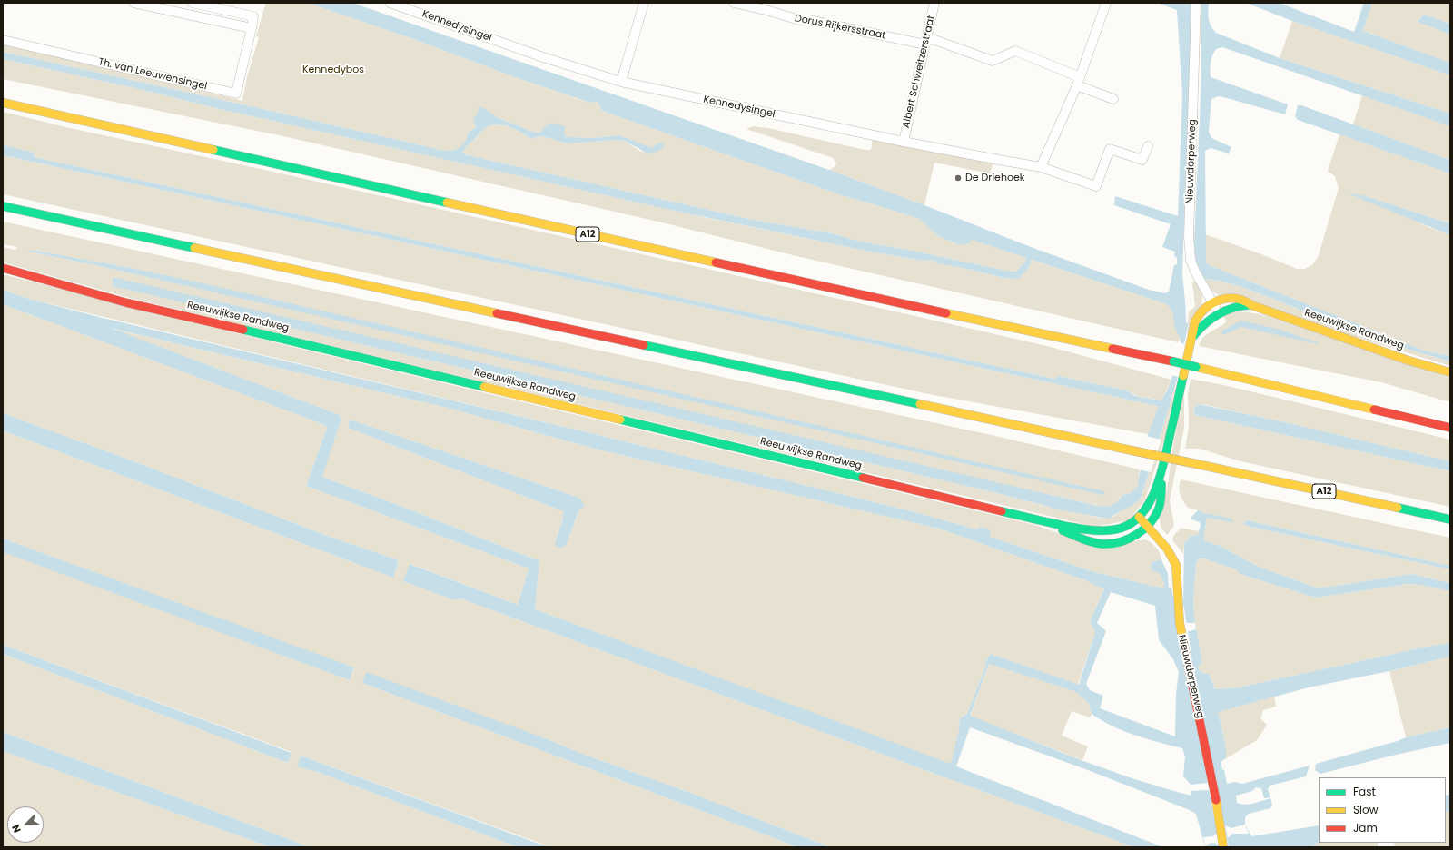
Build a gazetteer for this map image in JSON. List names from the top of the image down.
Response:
{
  "streets": {
    "main road": ["Nieuwdorperweg", "A12", "Reeuwijkse Randweg"],
    "street": [
      "Kennedysingel",
      "Dorus Rijkersstraat",
      "Albert Schweitzerstraat",
      "Th. van Leeuwensingel"
    ]
  },
  "crossings": [
    ["Kennedysingel", "Albert Schweitzerstraat"],
    ["Dorus Rijkersstraat", "Albert Schweitzerstraat"],
    ["Nieuwdorperweg", "Reeuwijkse Randweg"]
  ],
  "parks": ["Kennedybos"],
  "places": ["De Driehoek"],
  "legend": ["Fast", "Slow", "Jam"],
  "north": "bottom left"
}
